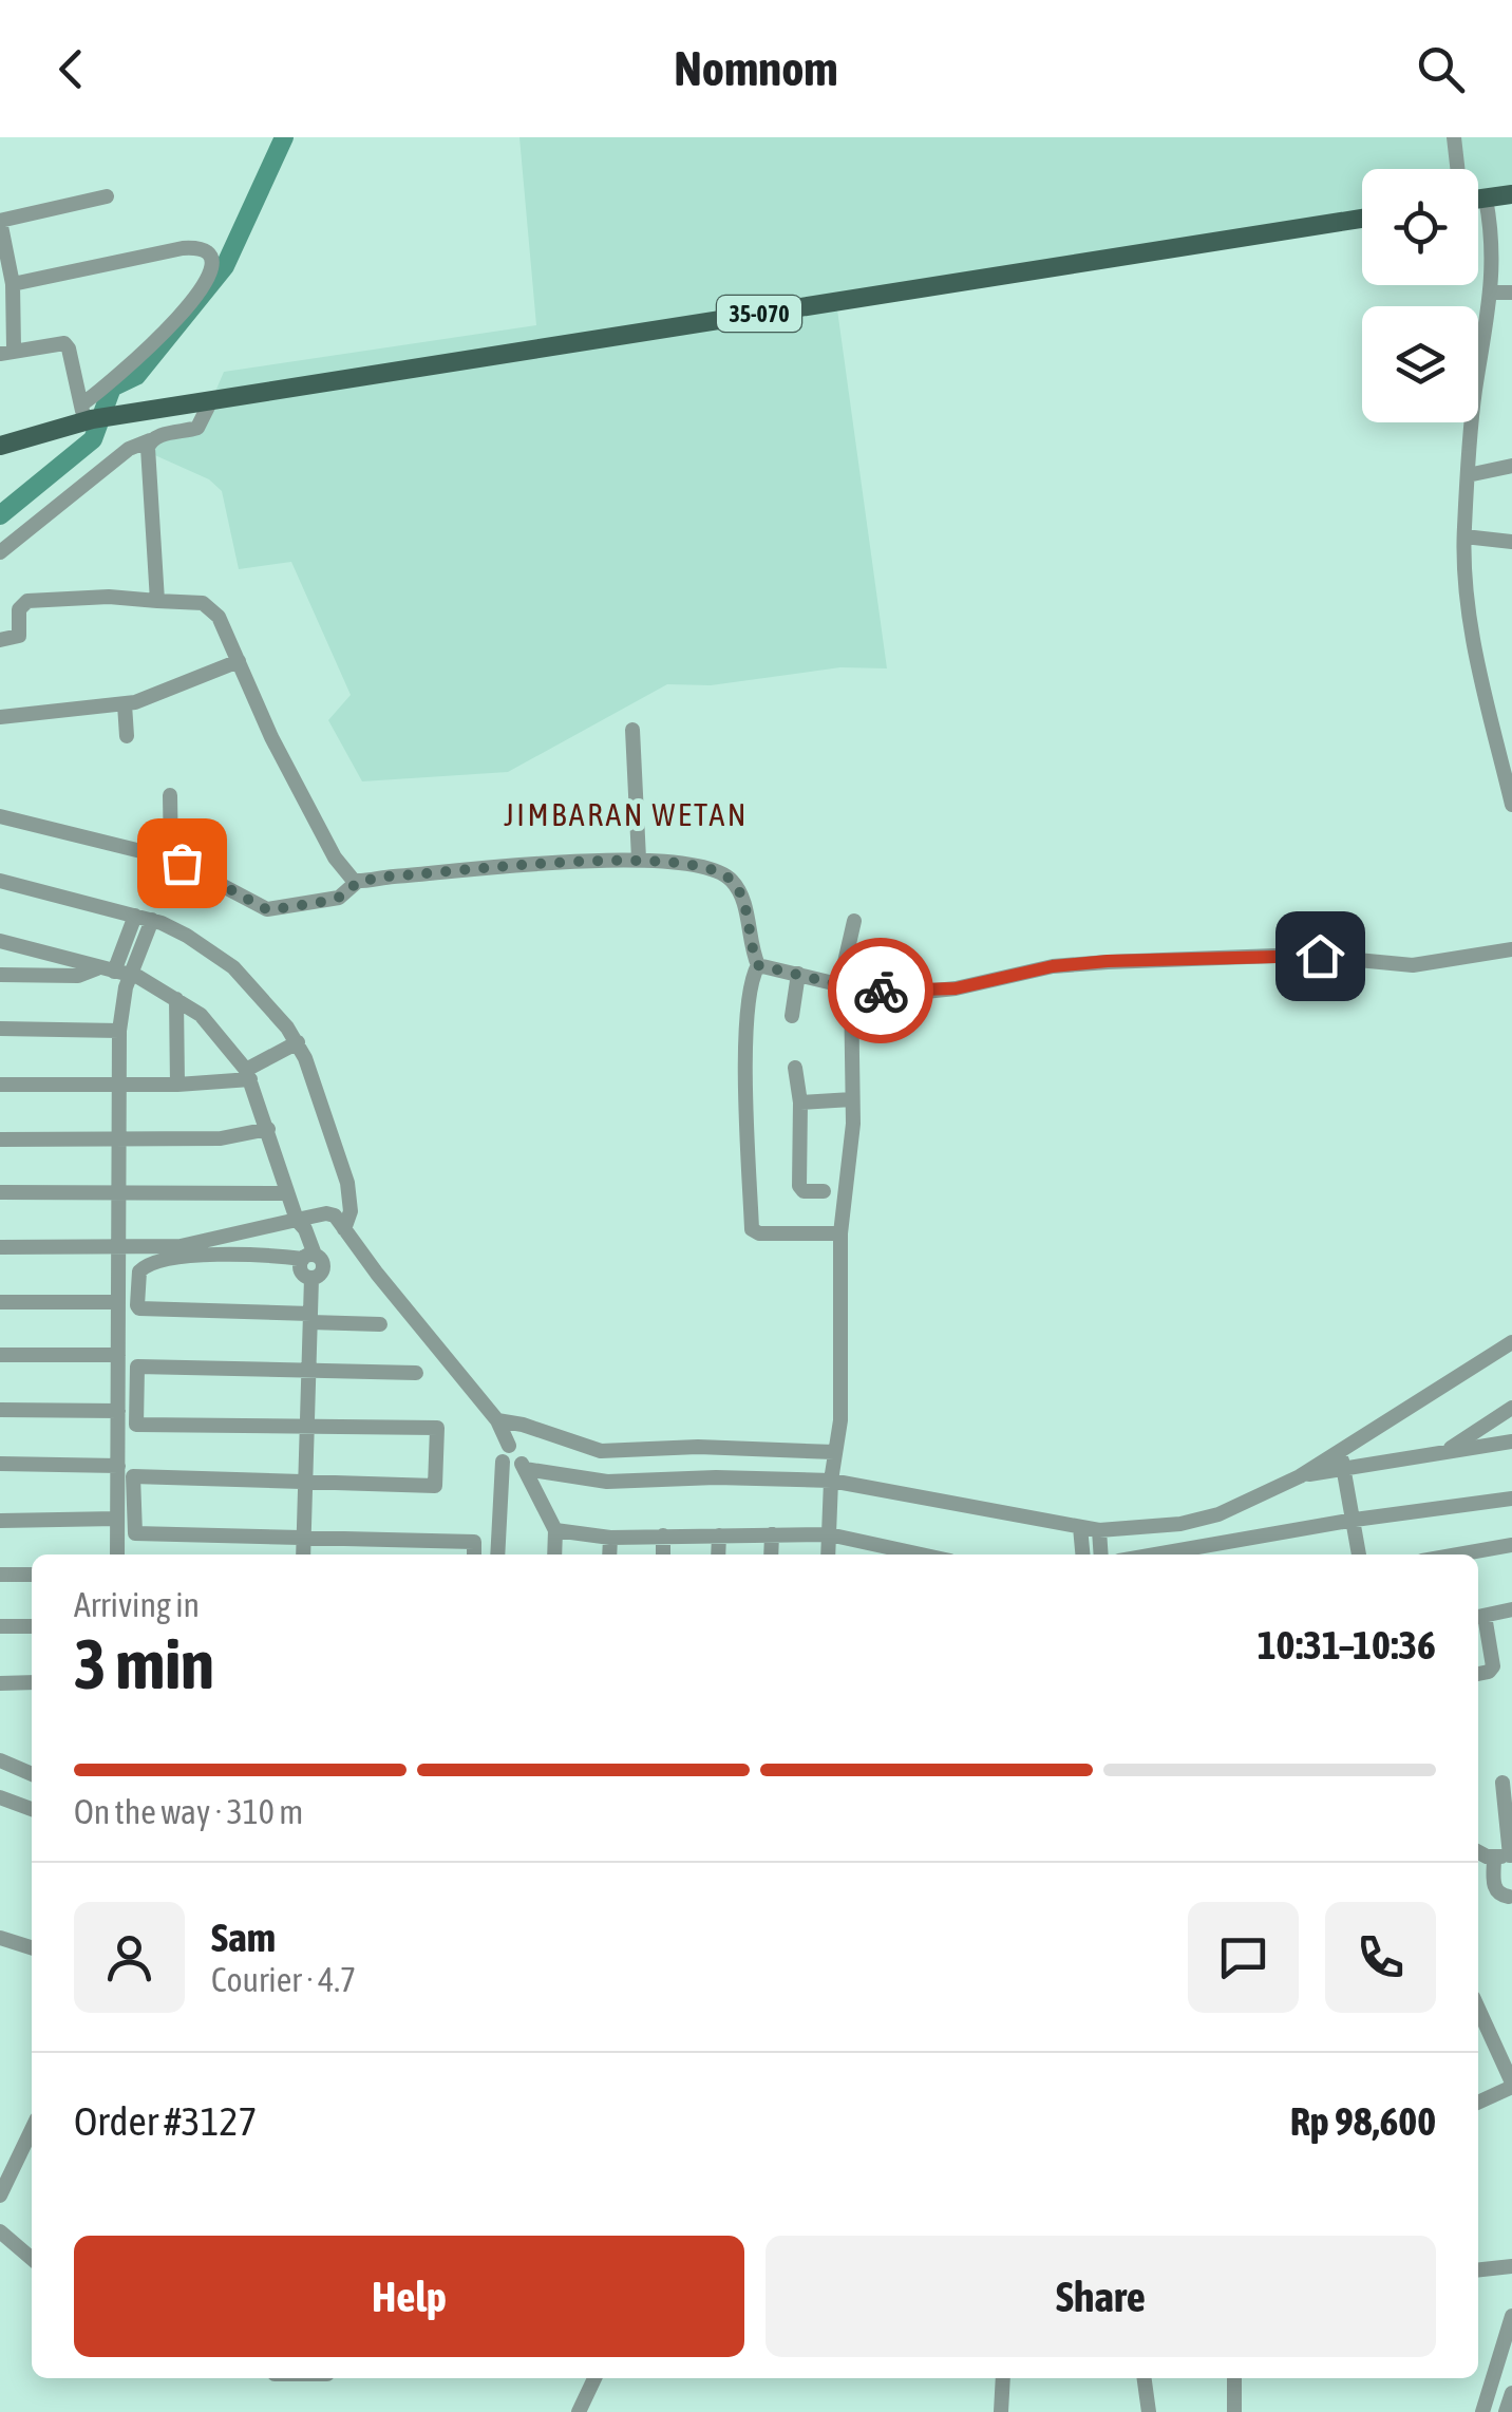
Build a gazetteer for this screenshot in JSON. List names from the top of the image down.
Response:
{
  "streets": {
    "main road": ["35-070"]
  },
  "districts": ["JIMBARAN WETAN"],
  "page": {
    "header": "Nomnom",
    "heading": ["3 min", "Arriving in", "10:31–10:36"],
    "panel": [
      "Sam",
      "Courier · 4.7",
      "Order #3127",
      "Rp 98,600"
    ],
    "bar": "On the way · 310 m",
    "buttons": ["Help", "Share"]
  }
}
